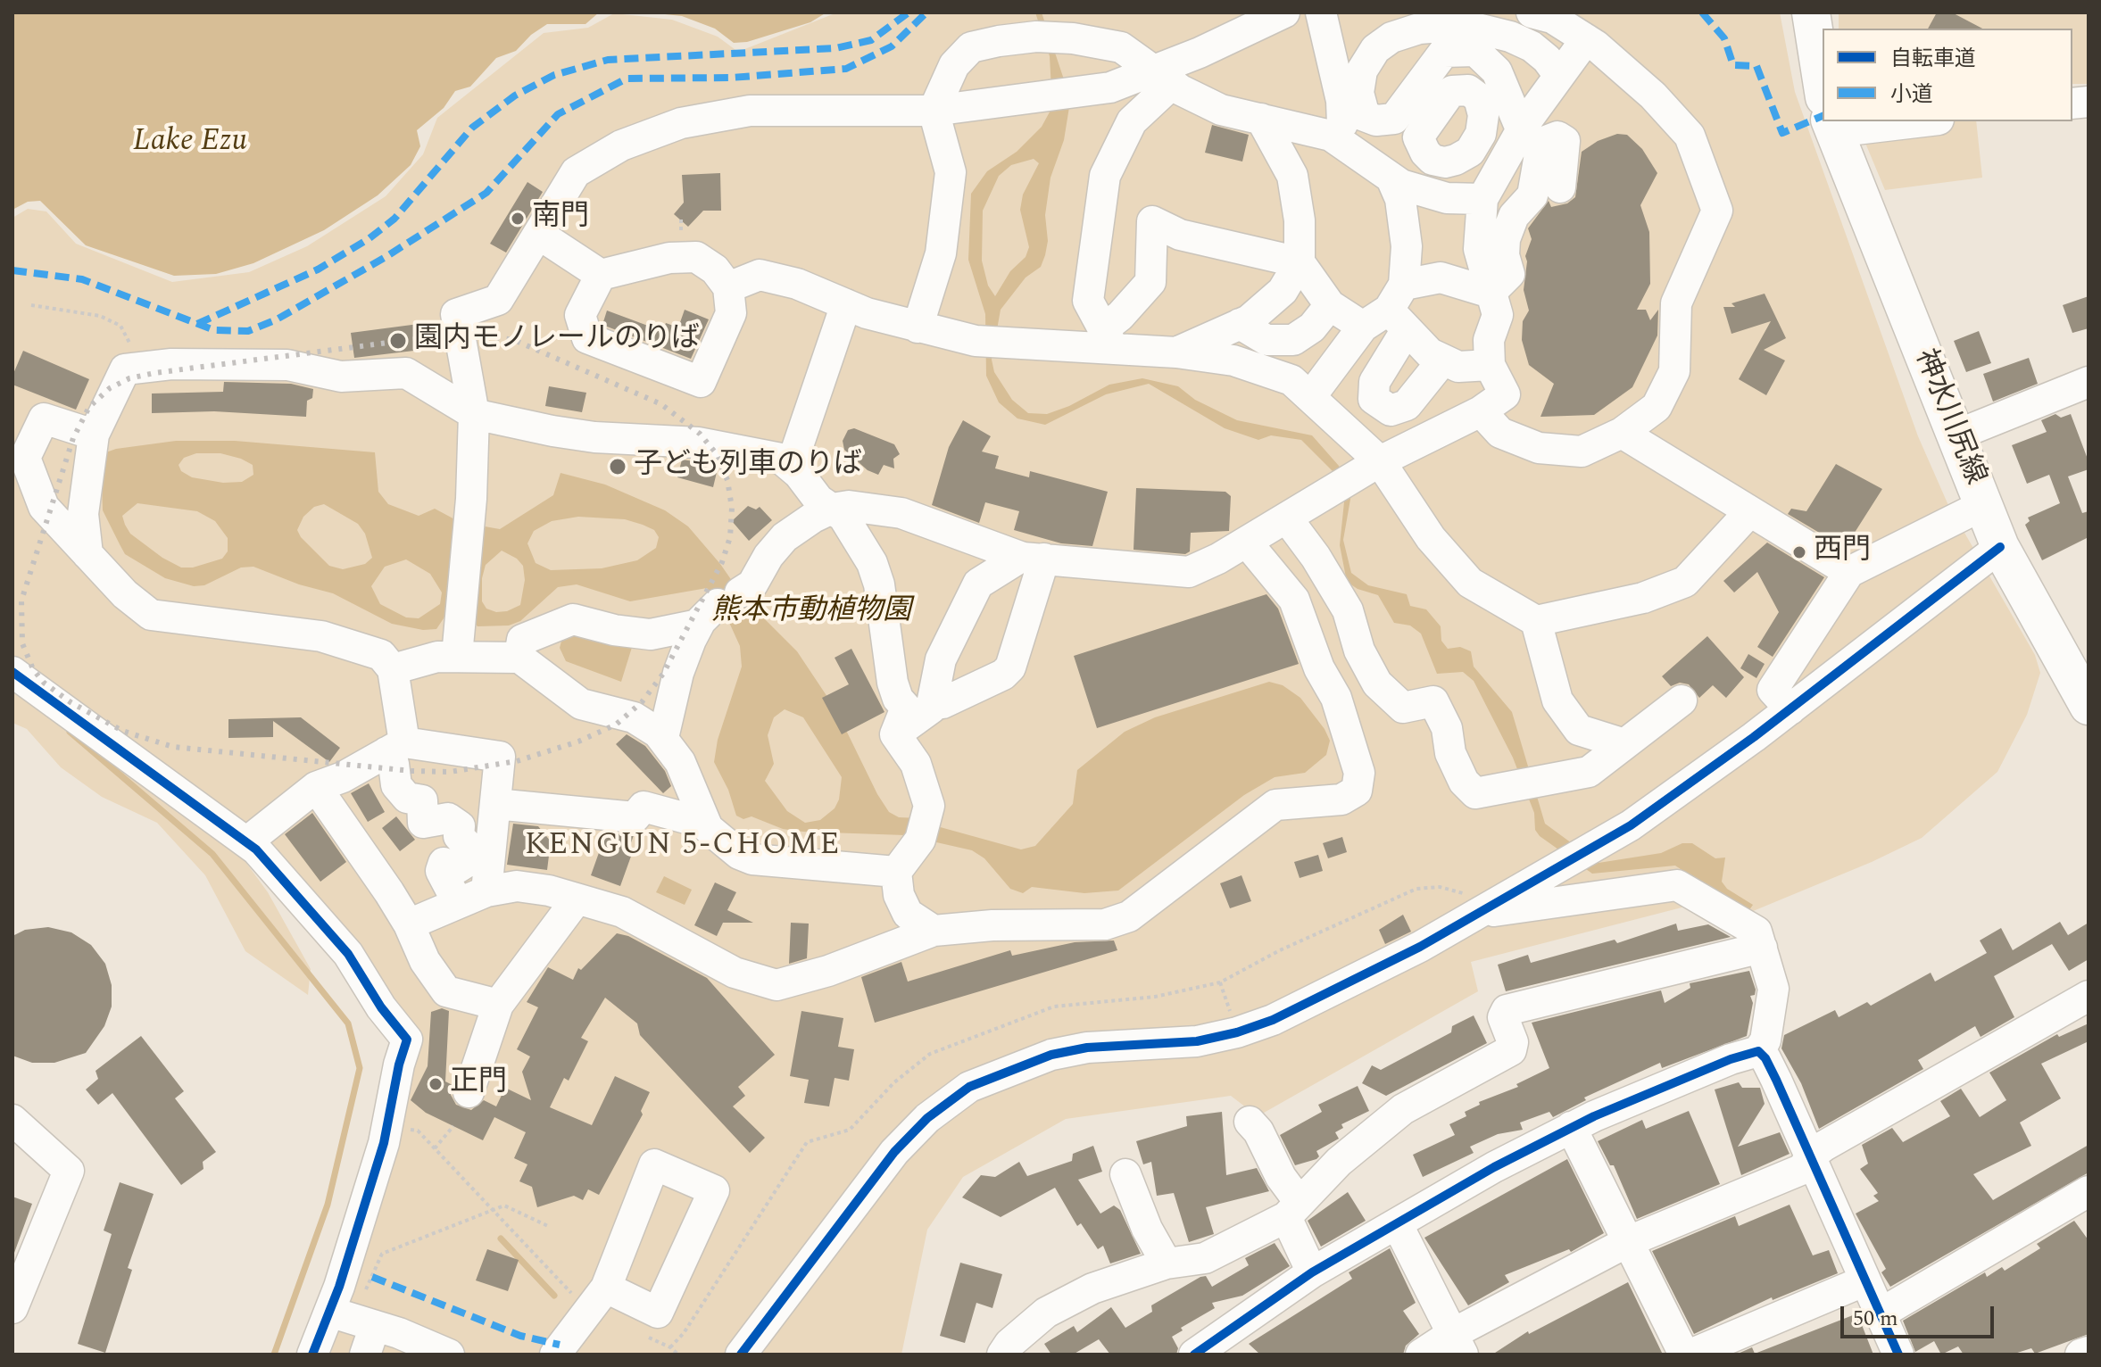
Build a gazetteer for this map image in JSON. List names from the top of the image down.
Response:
{
  "streets": {
    "main road": ["神水川尻線"]
  },
  "districts": ["KENGUN 5-CHOME"],
  "water": ["Lake Ezu"],
  "parks": ["熊本市動植物園"],
  "places": [
    "南門",
    "園内モノレールのりば",
    "子ども列車のりば",
    "西門",
    "正門"
  ],
  "legend": ["自転車道", "小道"],
  "scale_bar": "50 m"
}
